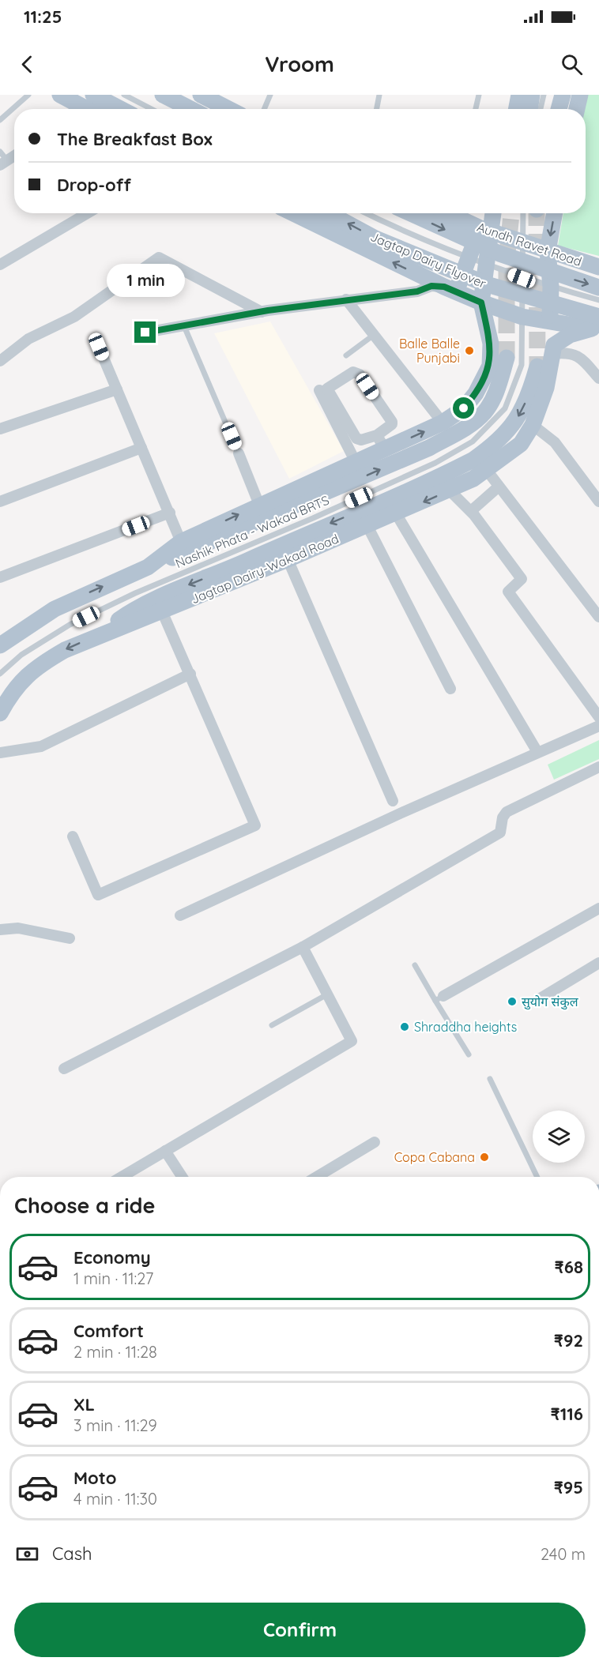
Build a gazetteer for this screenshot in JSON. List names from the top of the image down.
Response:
{
  "streets": {
    "main road": ["Aundh Ravet Road", "Jagtap Dairy Flyover", "Jagtap Dairy-Wakad Road"],
    "lane": ["Nashik Phata - Wakad BRTS"]
  },
  "crossings": [
    ["Aundh Ravet Road", "Nashik Phata - Wakad BRTS"]
  ],
  "places": [
    "Balle Balle Punjabi",
    "सुयोग संकुल",
    "Shraddha heights",
    "Copa Cabana"
  ],
  "page": {
    "status": "11:25",
    "header": "Vroom",
    "banner": ["The Breakfast Box", "Drop-off"],
    "bubble": "1 min",
    "heading": "Choose a ride",
    "list": [
      {
        "name": "Economy",
        "note": "1 min · 11:27",
        "value": "₹68"
      },
      {
        "name": "Comfort",
        "note": "2 min · 11:28",
        "value": "₹92"
      },
      {
        "name": "XL",
        "note": "3 min · 11:29",
        "value": "₹116"
      },
      {
        "name": "Moto",
        "note": "4 min · 11:30",
        "value": "₹95"
      }
    ],
    "pay": ["Cash", "240 m"],
    "buttons": "Confirm"
  }
}
